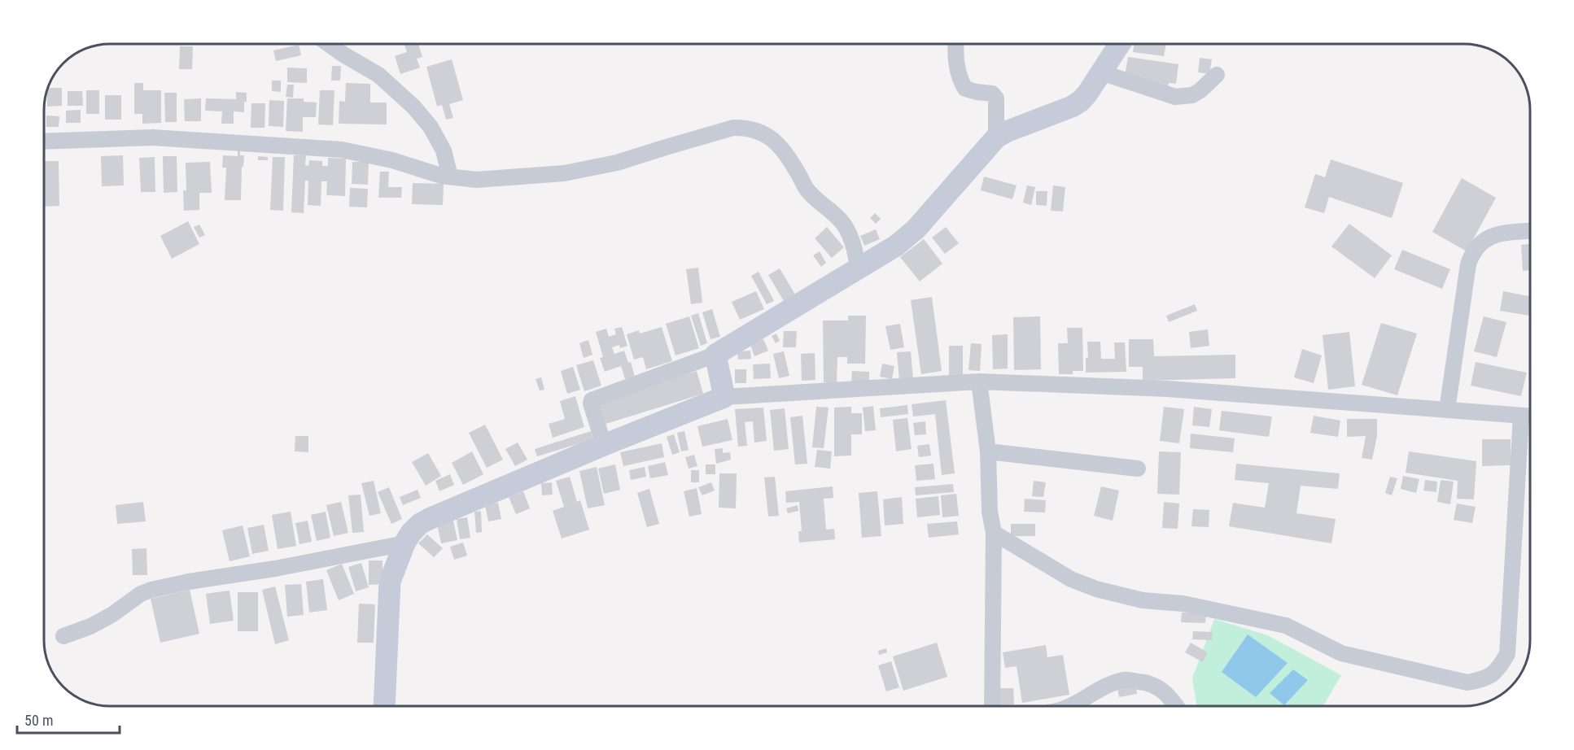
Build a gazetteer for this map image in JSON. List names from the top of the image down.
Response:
{
  "scale_bar": "50 m"
}
